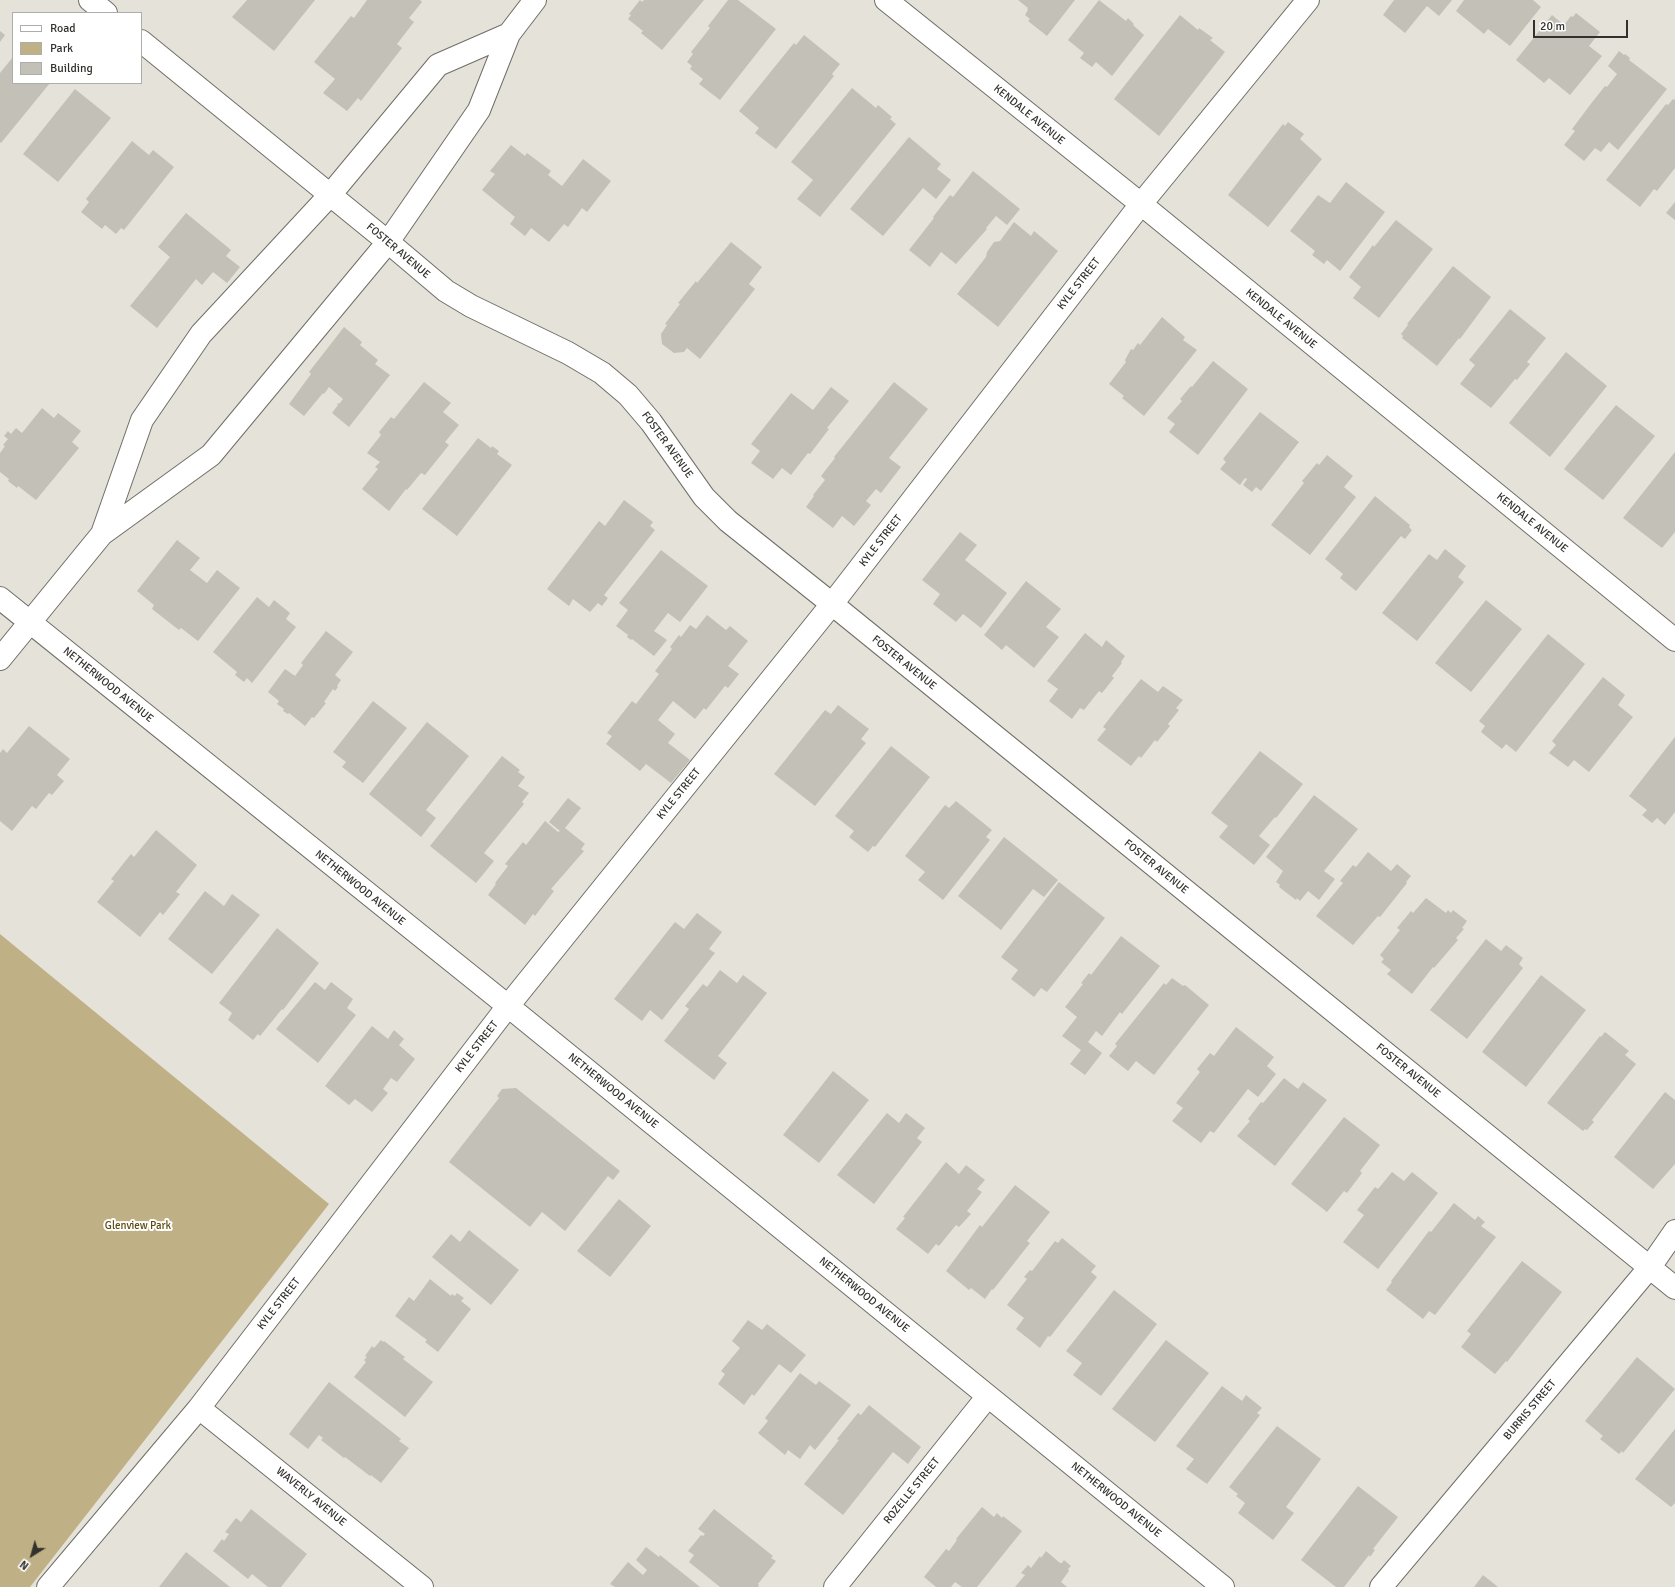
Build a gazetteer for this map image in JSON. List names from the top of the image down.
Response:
{
  "streets": {
    "street": [
      "KENDALE AVENUE",
      "FOSTER AVENUE",
      "KYLE STREET",
      "NETHERWOOD AVENUE",
      "BURRIS STREET",
      "ROZELLE STREET",
      "WAVERLY AVENUE"
    ]
  },
  "crossings": [
    ["KENDALE AVENUE", "KYLE STREET"],
    ["FOSTER AVENUE", "KYLE STREET"],
    ["FOSTER AVENUE", "BURRIS STREET"],
    ["KYLE STREET", "NETHERWOOD AVENUE"],
    ["KYLE STREET", "WAVERLY AVENUE"],
    ["NETHERWOOD AVENUE", "ROZELLE STREET"]
  ],
  "parks": ["Glenview Park"],
  "legend": ["Road", "Park", "Building"],
  "scale_bar": "20 m",
  "north": "bottom left"
}
